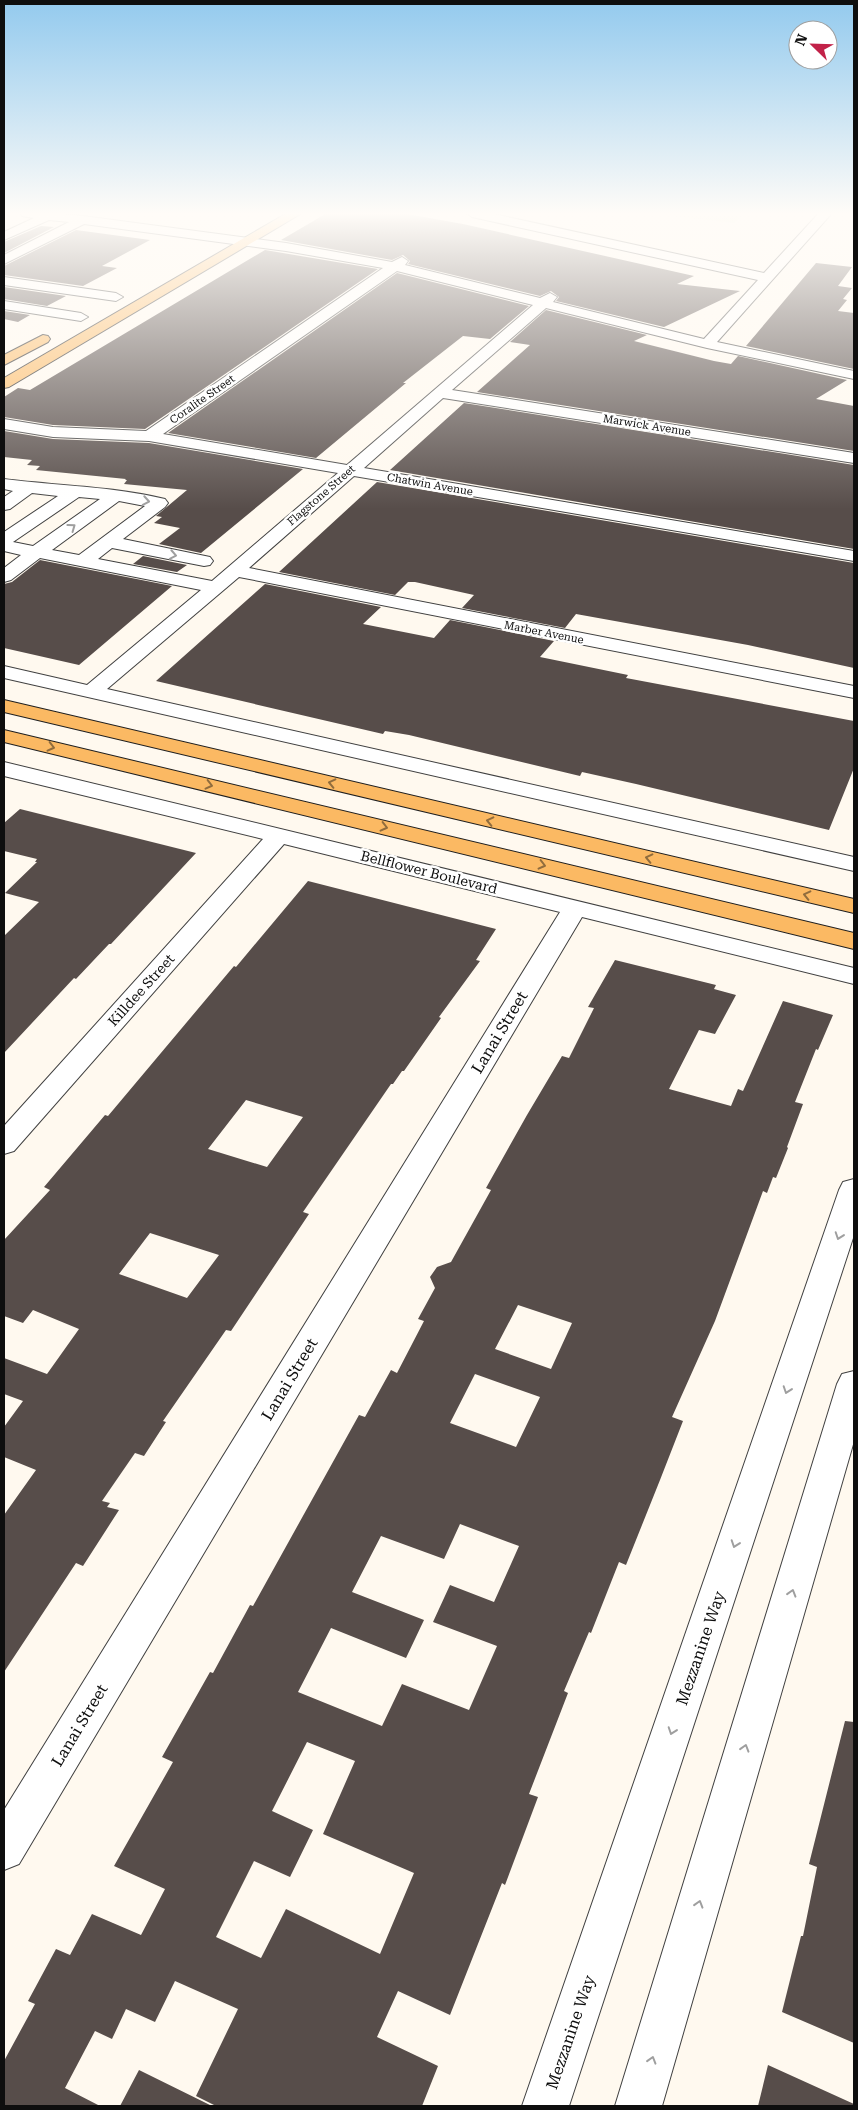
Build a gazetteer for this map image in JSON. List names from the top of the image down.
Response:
{
  "streets": {
    "street": [
      "Coralite Street",
      "Marwick Avenue",
      "Chatwin Avenue",
      "Flagstone Street",
      "Marber Avenue",
      "Bellflower Boulevard",
      "Killdee Street",
      "Lanai Street",
      "Mezzanine Way"
    ]
  },
  "crossings": [
    ["Coralite Street", "Chatwin Avenue"],
    ["Marwick Avenue", "Flagstone Street"],
    ["Chatwin Avenue", "Flagstone Street"],
    ["Flagstone Street", "Marber Avenue"],
    ["Bellflower Boulevard", "Killdee Street"],
    ["Bellflower Boulevard", "Lanai Street"]
  ],
  "north": "top left"
}
